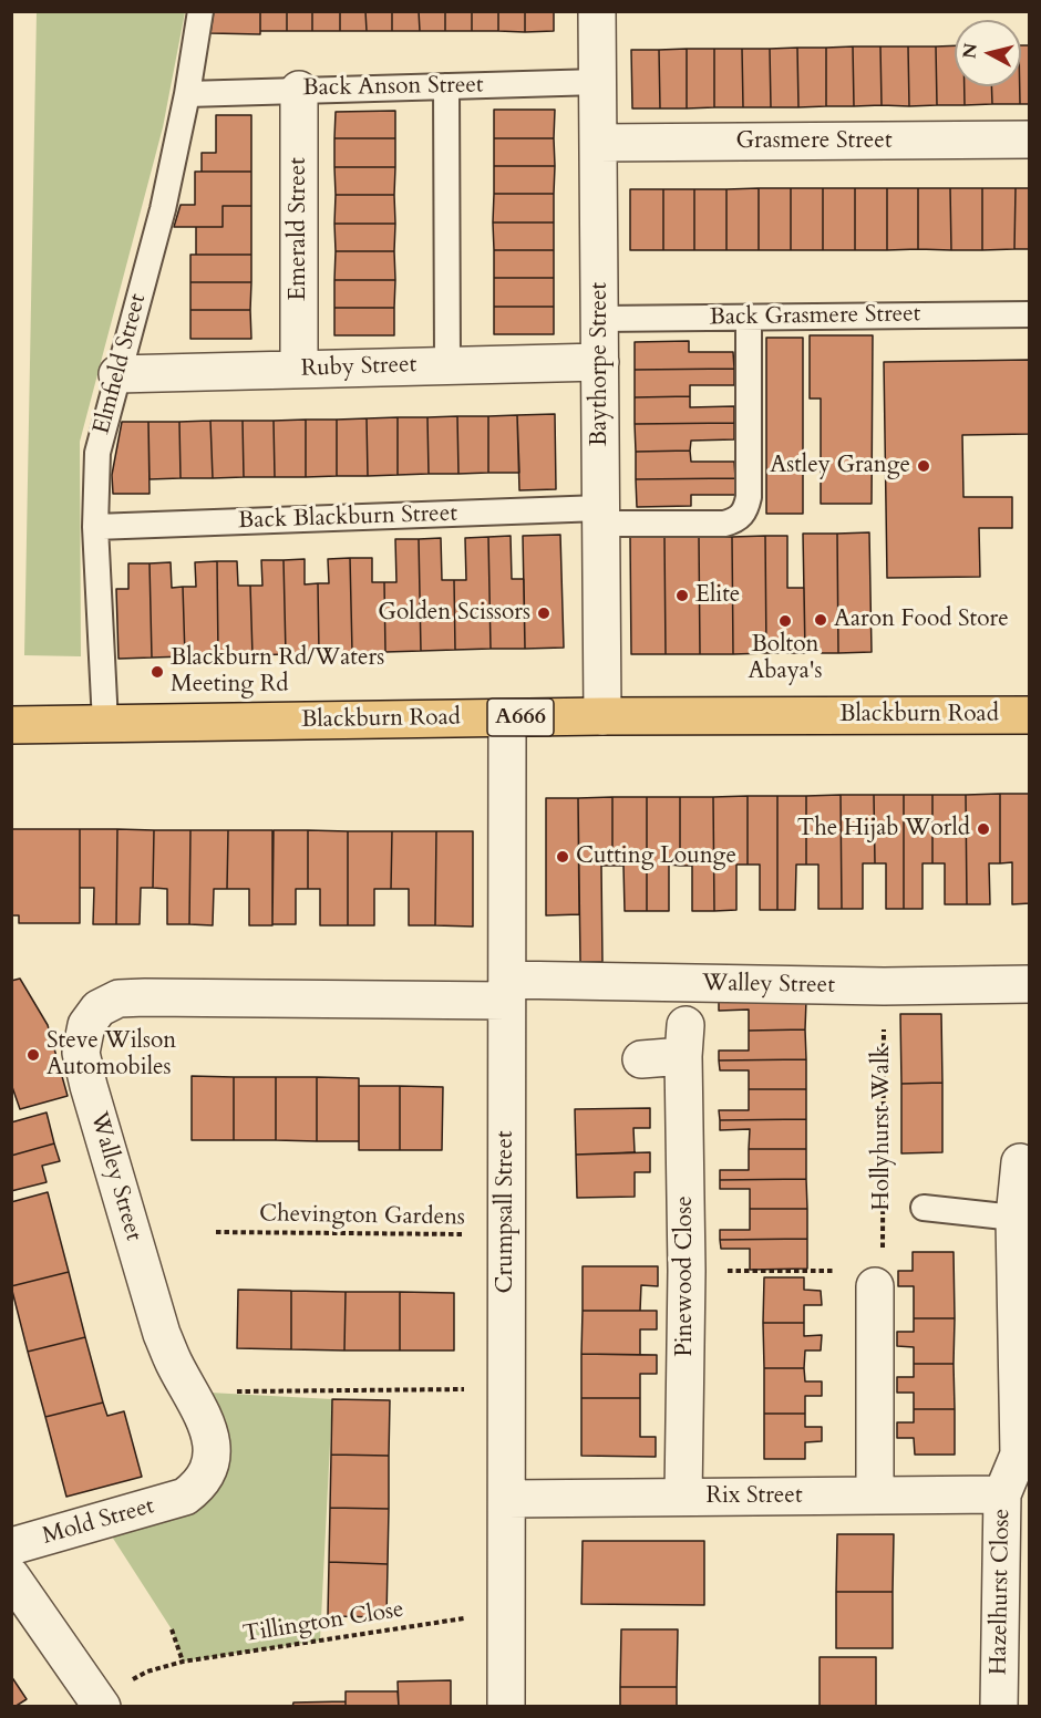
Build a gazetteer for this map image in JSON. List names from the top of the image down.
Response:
{
  "streets": {
    "highway": ["Blackburn Road", "A666"],
    "street": [
      "Grasmere Street",
      "Emerald Street",
      "Baythorpe Street",
      "Ruby Street",
      "Walley Street",
      "Crumpsall Street",
      "Pinewood Close",
      "Rix Street",
      "Mold Street",
      "Hazelhurst Close"
    ],
    "lane": [
      "Back Anson Street",
      "Back Grasmere Street",
      "Elmfield Street",
      "Back Blackburn Street"
    ],
    "path": ["Hollyhurst Walk", "Chevington Gardens", "Tillington Close"]
  },
  "crossings": [
    ["Back Anson Street", "Emerald Street"],
    ["Back Anson Street", "Elmfield Street"],
    ["Back Anson Street", "Baythorpe Street"],
    ["Grasmere Street", "Baythorpe Street"],
    ["Emerald Street", "Ruby Street"],
    ["Back Grasmere Street", "Baythorpe Street"],
    ["Back Grasmere Street", "Back Blackburn Street"],
    ["Elmfield Street", "Ruby Street"],
    ["Elmfield Street", "Back Blackburn Street"],
    ["Elmfield Street", "Blackburn Road"],
    ["Baythorpe Street", "Ruby Street"],
    ["Baythorpe Street", "Back Blackburn Street"],
    ["Baythorpe Street", "Blackburn Road"],
    ["Blackburn Road", "Crumpsall Street"],
    ["Walley Street", "Hollyhurst Walk"],
    ["Walley Street", "Crumpsall Street"],
    ["Walley Street", "Mold Street"],
    ["Crumpsall Street", "Chevington Gardens"],
    ["Crumpsall Street", "Rix Street"],
    ["Crumpsall Street", "Tillington Close"],
    ["Pinewood Close", "Rix Street"],
    ["Rix Street", "Hazelhurst Close"]
  ],
  "places": [
    "Astley Grange",
    "Elite",
    "Golden Scissors",
    "Aaron Food Store",
    "Bolton Abaya's",
    "Blackburn Rd/Waters Meeting Rd",
    "The Hijab World",
    "Cutting Lounge",
    "Steve Wilson Automobiles"
  ],
  "north": "left"
}
